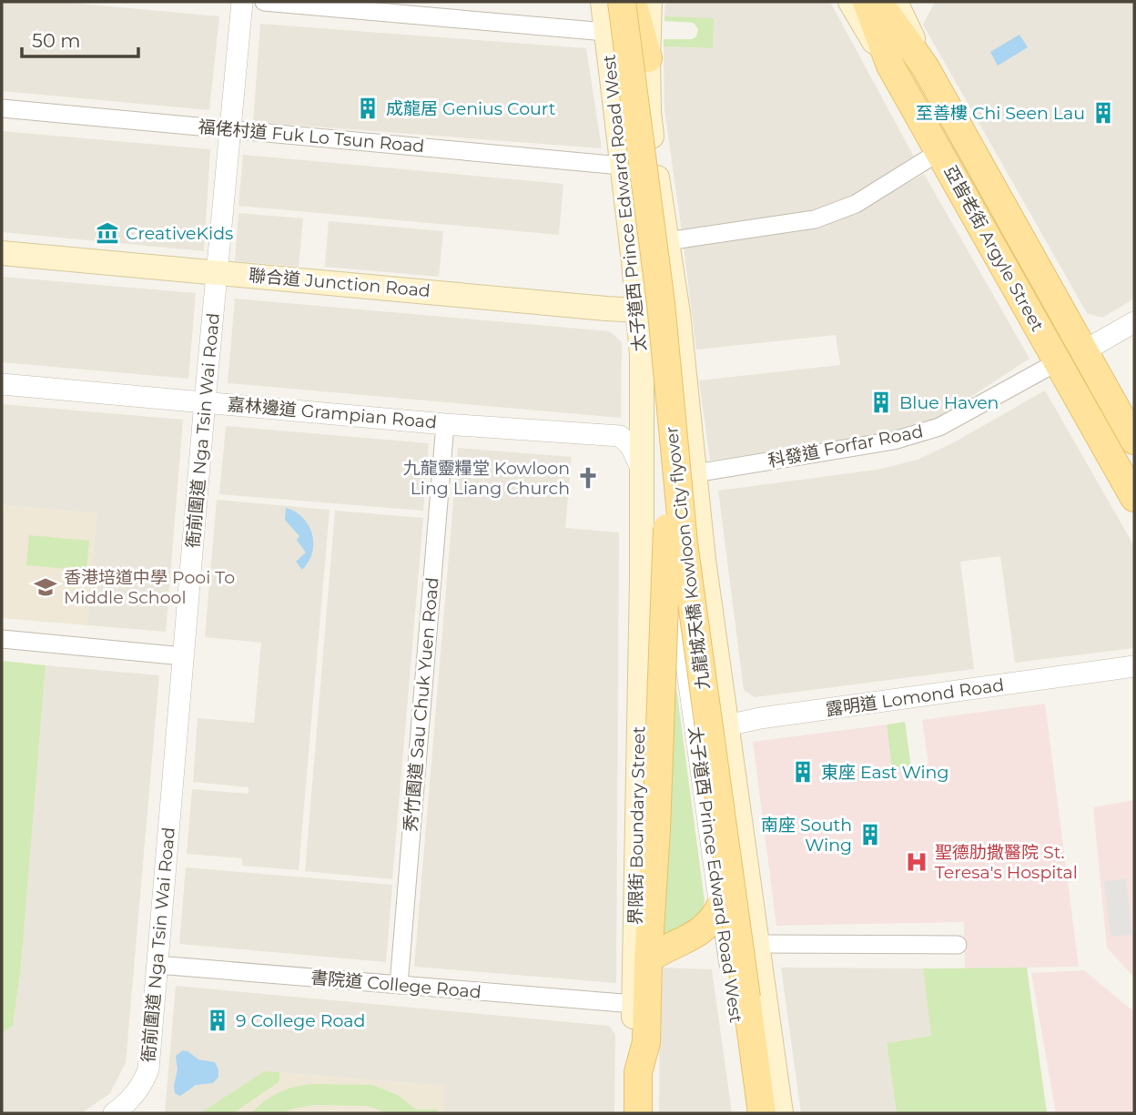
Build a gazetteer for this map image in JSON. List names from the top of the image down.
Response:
{
  "streets": {
    "main road": [
      "太子道西 Prince Edward Road West",
      "亞皆老街 Argyle Street",
      "聯合道 Junction Road",
      "九龍城天橋 Kowloon City flyover",
      "界限街 Boundary Street"
    ],
    "street": [
      "福佬村道 Fuk Lo Tsun Road",
      "嘉林邊道 Grampian Road",
      "衙前圍道 Nga Tsin Wai Road",
      "科發道 Forfar Road",
      "露明道 Lomond Road",
      "秀竹園道 Sau Chuk Yuen Road",
      "書院道 College Road"
    ]
  },
  "crossings": [
    ["福佬村道 Fuk Lo Tsun Road", "太子道西 Prince Edward Road West"],
    ["福佬村道 Fuk Lo Tsun Road", "衙前圍道 Nga Tsin Wai Road"],
    ["太子道西 Prince Edward Road West", "聯合道 Junction Road"],
    ["太子道西 Prince Edward Road West", "嘉林邊道 Grampian Road"],
    ["太子道西 Prince Edward Road West", "科發道 Forfar Road"],
    ["太子道西 Prince Edward Road West", "露明道 Lomond Road"],
    ["太子道西 Prince Edward Road West", "界限街 Boundary Street"],
    ["亞皆老街 Argyle Street", "科發道 Forfar Road"],
    ["聯合道 Junction Road", "衙前圍道 Nga Tsin Wai Road"],
    ["嘉林邊道 Grampian Road", "衙前圍道 Nga Tsin Wai Road"],
    ["嘉林邊道 Grampian Road", "秀竹園道 Sau Chuk Yuen Road"],
    ["衙前圍道 Nga Tsin Wai Road", "書院道 College Road"],
    ["九龍城天橋 Kowloon City flyover", "界限街 Boundary Street"],
    ["秀竹園道 Sau Chuk Yuen Road", "書院道 College Road"],
    ["界限街 Boundary Street", "書院道 College Road"]
  ],
  "places": {
    "building": [
      "成龍居 Genius Court",
      "至善樓 Chi Seen Lau",
      "Blue Haven",
      "東座 East Wing",
      "南座 South Wing",
      "9 College Road"
    ],
    "museum": ["CreativeKids"],
    "church": ["九龍靈糧堂 Kowloon Ling Liang Church"],
    "school or university": ["香港培道中學 Pooi To Middle School"],
    "hospital": ["聖德肋撒醫院 St. Teresa's Hospital"]
  },
  "scale_bar": "50 m"
}
